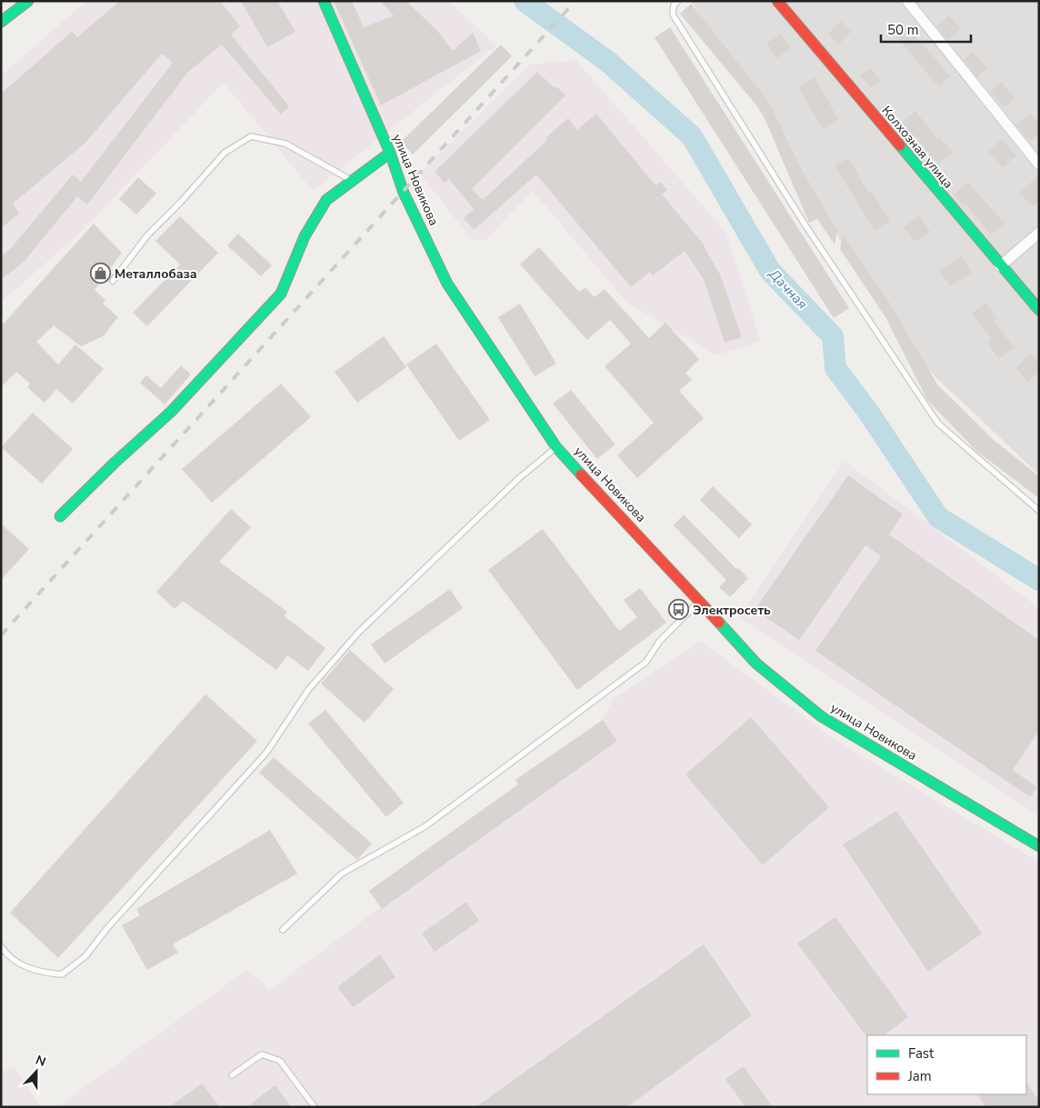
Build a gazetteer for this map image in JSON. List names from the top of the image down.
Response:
{
  "streets": {
    "street": ["Колхозная улица", "улица Новикова"]
  },
  "water": ["Дачная"],
  "places": {
    "shop": ["Металлобаза"],
    "bus stop": ["Электросеть"]
  },
  "legend": ["Fast", "Jam"],
  "scale_bar": "50 m",
  "north": "top"
}
